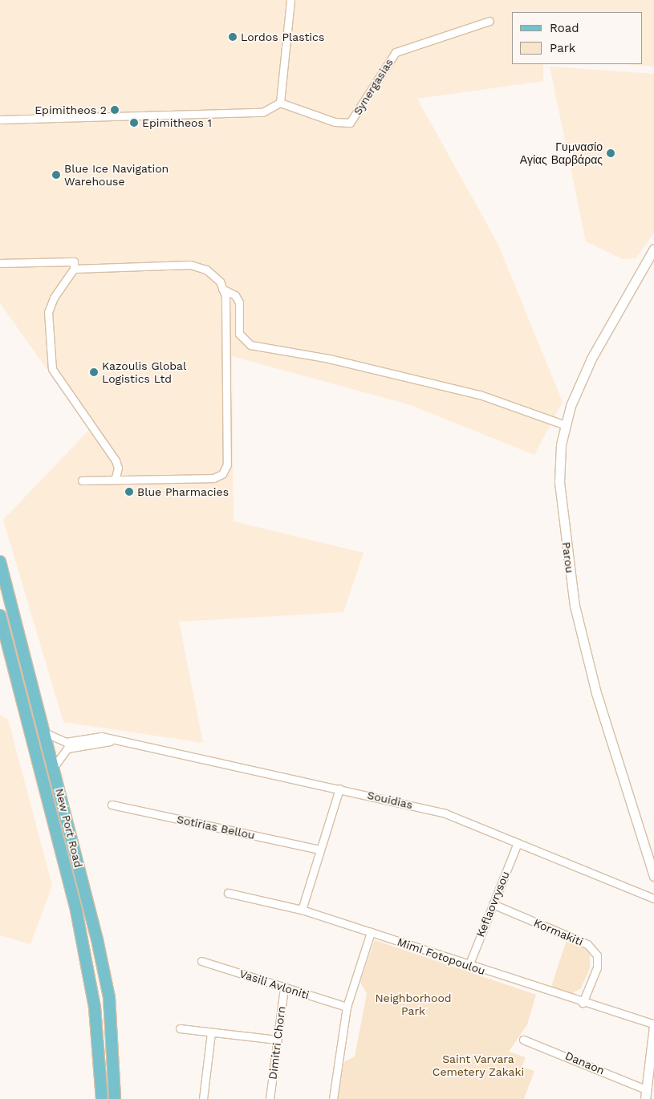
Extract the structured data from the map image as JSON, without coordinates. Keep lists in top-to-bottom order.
{
  "streets": {
    "main road": ["New Port Road"],
    "street": [
      "Synergasias",
      "Parou",
      "Souidias",
      "Sotirias Bellou",
      "Keflaovrysou",
      "Kormakiti",
      "Mimi Fotopoulou",
      "Vasili Avloniti",
      "Dimitri Chorn",
      "Danaon"
    ]
  },
  "crossings": [
    ["Souidias", "New Port Road"],
    ["Souidias", "Keflaovrysou"],
    ["Keflaovrysou", "Kormakiti"],
    ["Keflaovrysou", "Mimi Fotopoulou"],
    ["Kormakiti", "Mimi Fotopoulou"],
    ["Vasili Avloniti", "Dimitri Chorn"]
  ],
  "parks": ["Neighborhood Park", "Saint Varvara Cemetery Zakaki"],
  "places": [
    "Lordos Plastics",
    "Epimitheos 2",
    "Epimitheos 1",
    "Γυμνασίο Αγίας Βαρβάρας",
    "Blue Ice Navigation Warehouse",
    "Kazoulis Global Logistics Ltd",
    "Blue Pharmacies"
  ],
  "legend": ["Road", "Park"]
}
